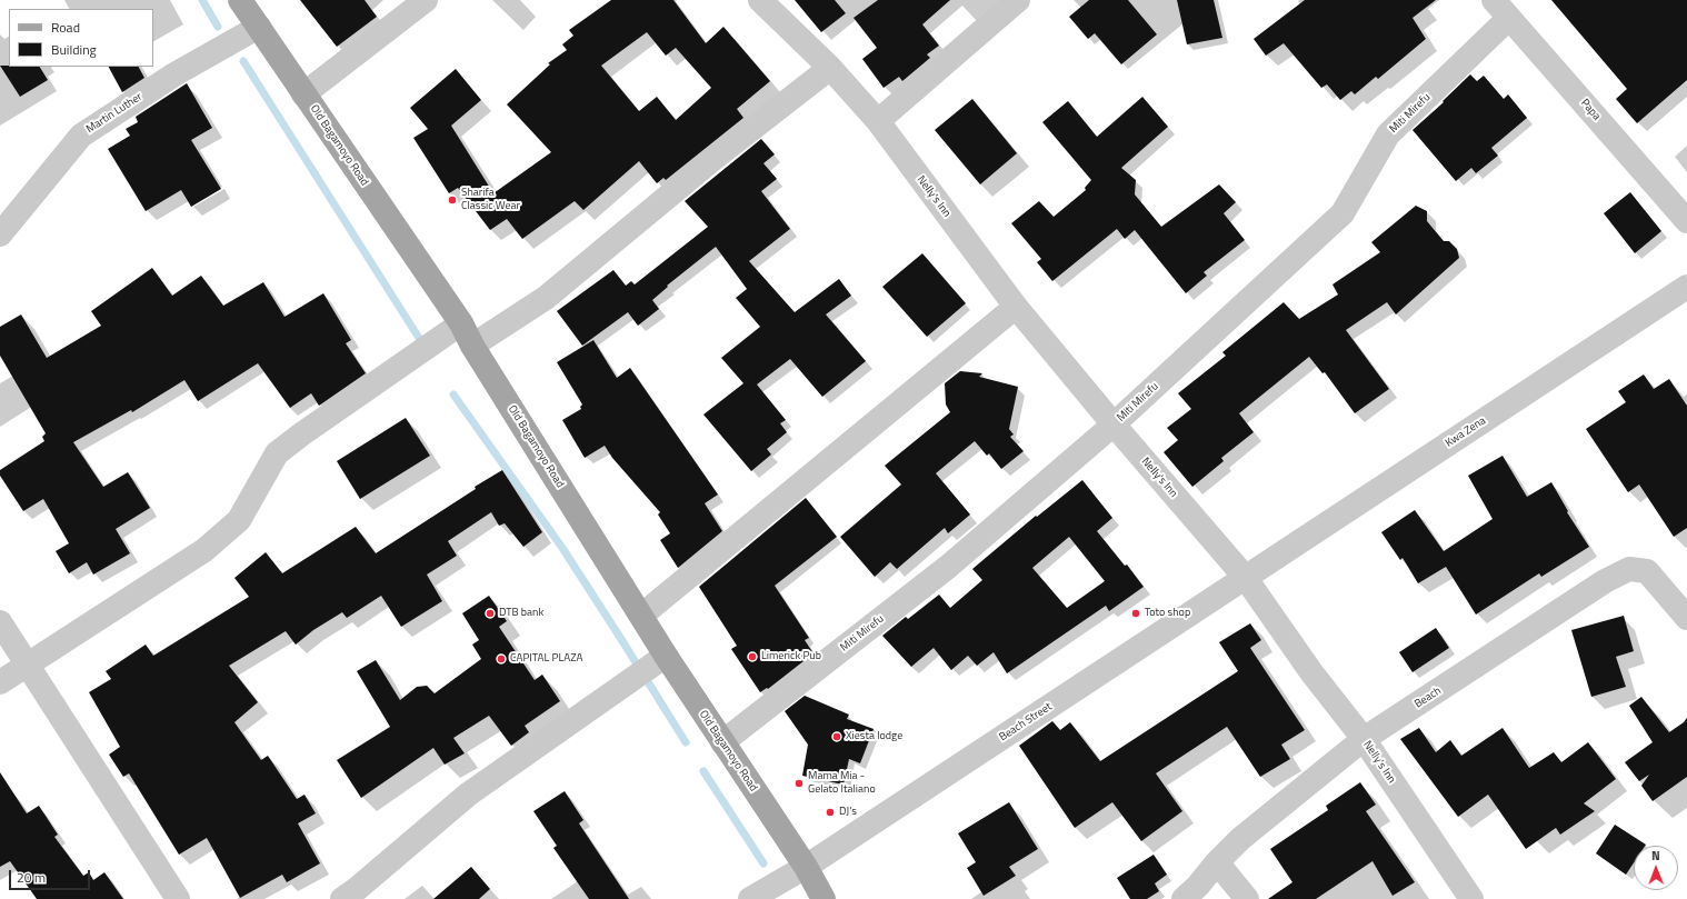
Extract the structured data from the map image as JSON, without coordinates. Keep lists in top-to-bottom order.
{
  "streets": {
    "main road": ["Old Bagamoyo Road"],
    "street": [
      "Papa",
      "Martin Luther",
      "Miti Mirefu",
      "Nelly's Inn",
      "Kwa Zena",
      "Beach",
      "Beach Street"
    ]
  },
  "crossings": [
    ["Papa", "Miti Mirefu"],
    ["Martin Luther", "Old Bagamoyo Road"],
    ["Miti Mirefu", "Old Bagamoyo Road"],
    ["Miti Mirefu", "Nelly's Inn"],
    ["Old Bagamoyo Road", "Beach Street"],
    ["Nelly's Inn", "Kwa Zena"],
    ["Nelly's Inn", "Beach"],
    ["Nelly's Inn", "Beach Street"],
    ["Kwa Zena", "Beach Street"]
  ],
  "places": [
    "Sharifa Classic Wear",
    "DTB bank",
    "Toto shop",
    "Limerick Pub",
    "CAPITAL PLAZA",
    "Xiesta lodge",
    "Mama Mia - Gelato Italiano",
    "DJ's"
  ],
  "legend": ["Road", "Building"],
  "scale_bar": "20 m",
  "north": "top"
}
